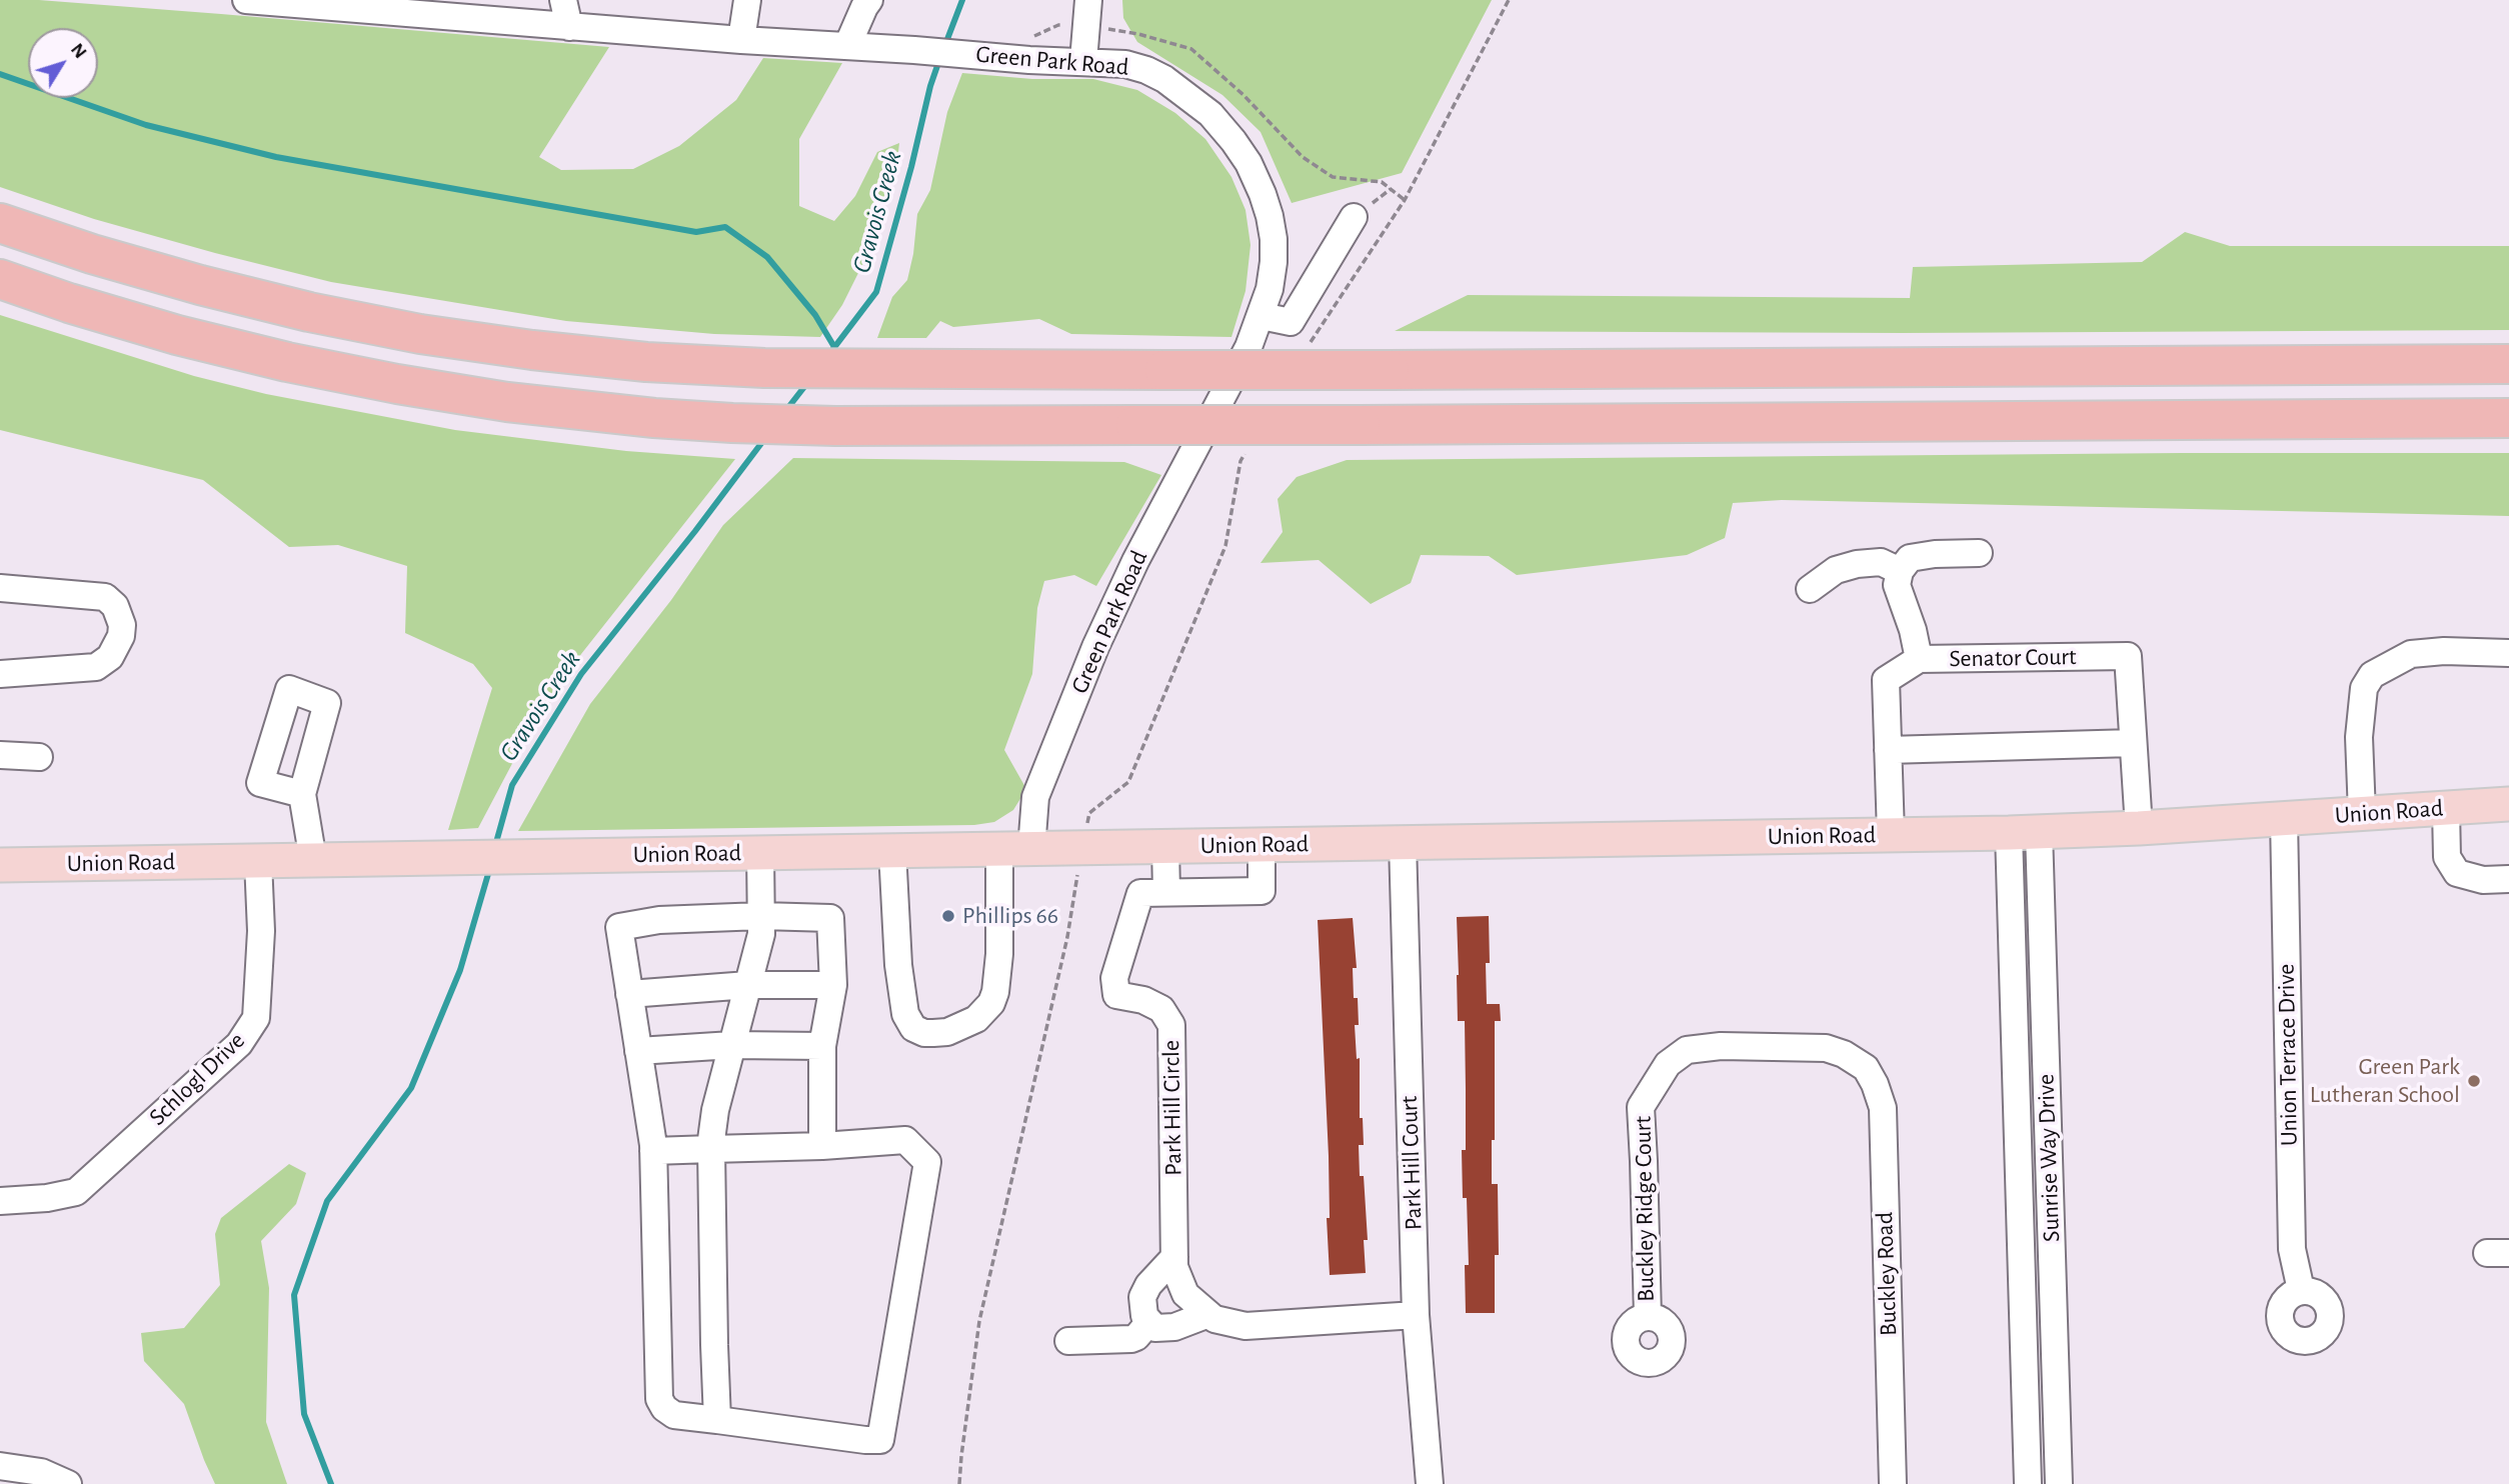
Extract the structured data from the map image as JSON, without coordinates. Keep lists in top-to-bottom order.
{
  "streets": {
    "main road": ["Union Road"],
    "street": [
      "Green Park Road",
      "Senator Court",
      "Union Terrace Drive",
      "Schlogl Drive",
      "Park Hill Circle",
      "Sunrise Way Drive",
      "Park Hill Court",
      "Buckley Ridge Court",
      "Buckley Road"
    ]
  },
  "crossings": [
    ["Green Park Road", "Union Road"],
    ["Senator Court", "Union Road"],
    ["Union Road", "Union Terrace Drive"],
    ["Union Road", "Schlogl Drive"],
    ["Union Road", "Sunrise Way Drive"],
    ["Union Road", "Park Hill Court"],
    ["Park Hill Circle", "Park Hill Court"],
    ["Buckley Ridge Court", "Buckley Road"]
  ],
  "water": ["Gravois Creek"],
  "places": ["Phillips 66", "Green Park Lutheran School"],
  "north": "top right"
}
